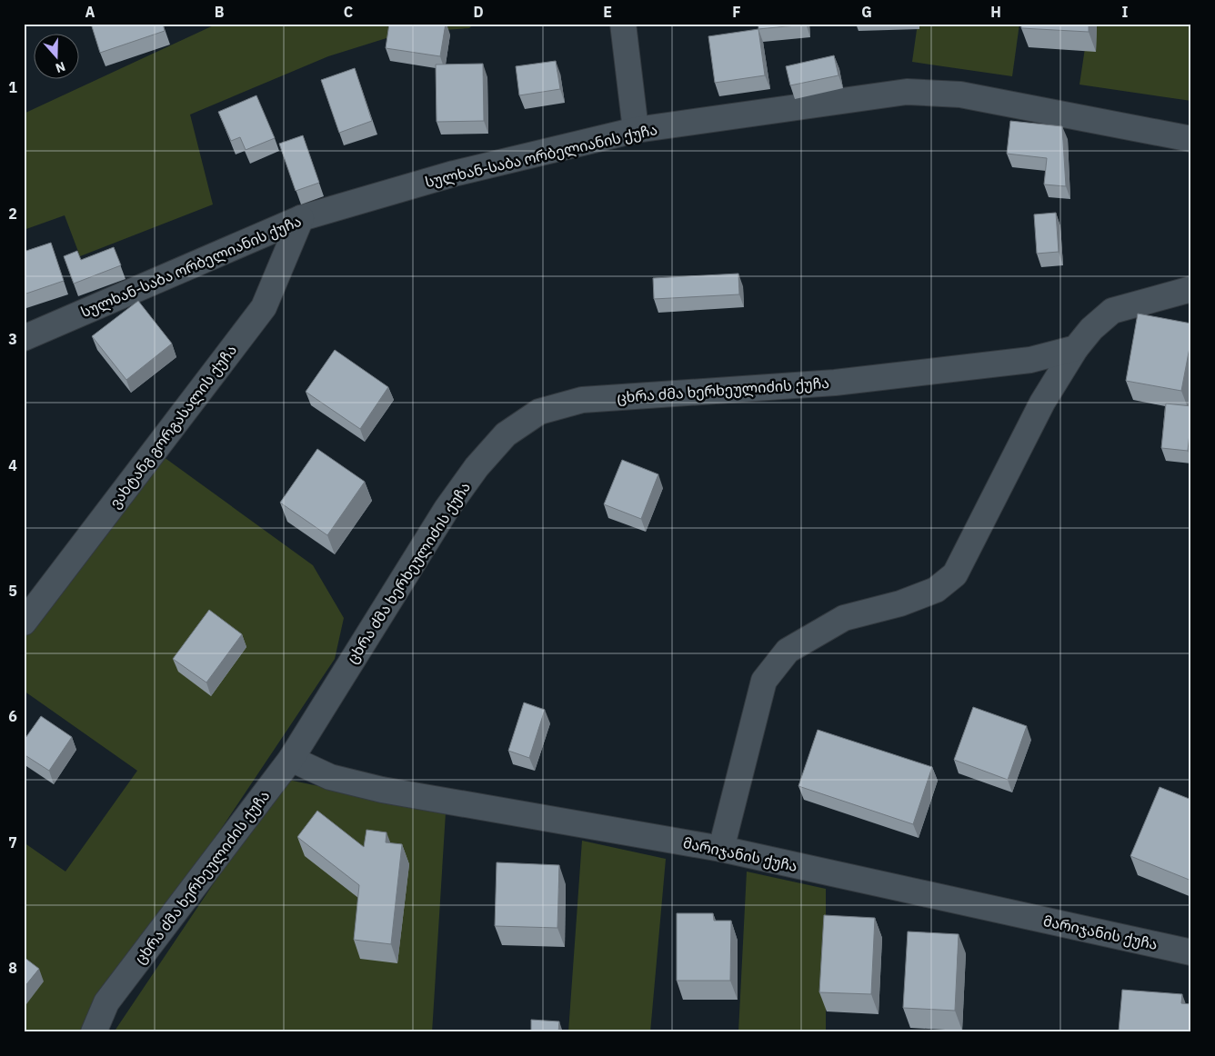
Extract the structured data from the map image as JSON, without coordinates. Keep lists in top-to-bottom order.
{
  "streets": {
    "street": [
      "სულხან-საბა ორბელიანის ქუჩა",
      "ცხრა ძმა ხერხეულიძის ქუჩა",
      "ვახტანგ გორგასალის ქუჩა",
      "მარიჯანის ქუჩა"
    ]
  },
  "crossings": [
    ["სულხან-საბა ორბელიანის ქუჩა", "ვახტანგ გორგასალის ქუჩა"],
    ["ცხრა ძმა ხერხეულიძის ქუჩა", "მარიჯანის ქუჩა"]
  ],
  "north": "bottom",
  "grid": {
    "columns": [
      "A",
      "B",
      "C",
      "D",
      "E",
      "F",
      "G",
      "H",
      "I"
    ],
    "rows": [
      "1",
      "2",
      "3",
      "4",
      "5",
      "6",
      "7",
      "8"
    ]
  }
}
